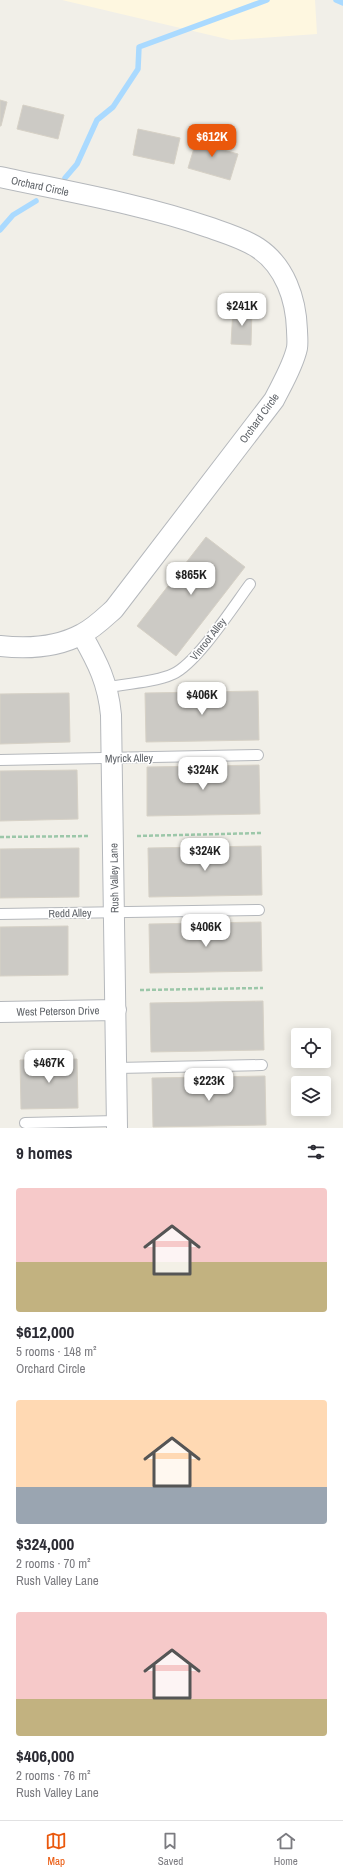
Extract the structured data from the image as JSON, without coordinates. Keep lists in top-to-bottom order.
{
  "streets": {
    "street": ["Orchard Circle", "Rush Valley Lane", "West Peterson Drive"],
    "lane": ["Vinroot Alley", "Myrick Alley", "Redd Alley"]
  },
  "crossings": [
    ["Orchard Circle", "Rush Valley Lane"],
    ["Vinroot Alley", "Rush Valley Lane"],
    ["Myrick Alley", "Rush Valley Lane"],
    ["Rush Valley Lane", "Redd Alley"],
    ["Rush Valley Lane", "West Peterson Drive"]
  ],
  "page": {
    "price": [
      "$612K",
      "$241K",
      "$865K",
      "$406K",
      "$324K",
      "$324K",
      "$406K",
      "$467K",
      "$223K"
    ],
    "heading": "9 homes",
    "list": [
      {
        "name": "$612,000",
        "note": "5 rooms · 148 m² · Orchard Circle"
      },
      {
        "name": "$324,000",
        "note": "2 rooms · 70 m² · Rush Valley Lane"
      },
      {
        "name": "$406,000",
        "note": "2 rooms · 76 m² · Rush Valley Lane"
      }
    ],
    "tabs": ["Map", "Saved", "Home"]
  }
}
